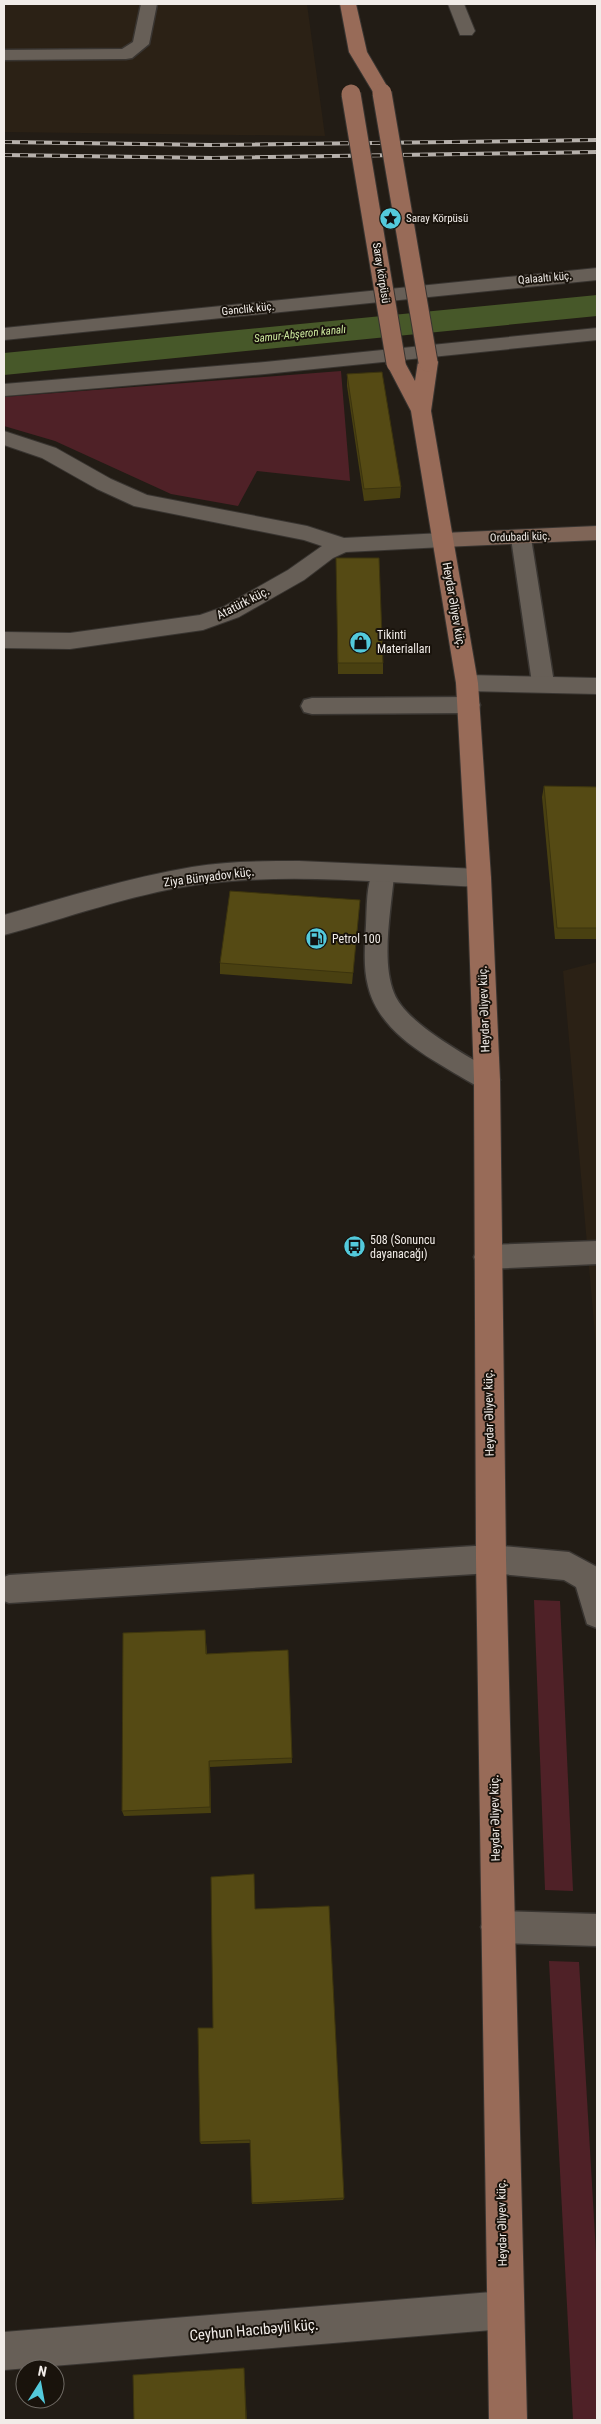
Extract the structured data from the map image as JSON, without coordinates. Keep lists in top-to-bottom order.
{
  "streets": {
    "main road": ["Saray körpüsü", "Heydər Əliyev küç."],
    "street": [
      "Qalaaltı küç.",
      "Gənclik küç.",
      "Ordubadi küç.",
      "Atatürk küç.",
      "Ziya Bünyadov küç.",
      "Ceyhun Hacıbəyli küç."
    ]
  },
  "crossings": [
    ["Saray körpüsü", "Heydər Əliyev küç."],
    ["Qalaaltı küç.", "Gənclik küç."],
    ["Ordubadi küç.", "Atatürk küç."],
    ["Ordubadi küç.", "Heydər Əliyev küç."],
    ["Atatürk küç.", "Heydər Əliyev küç."],
    ["Heydər Əliyev küç.", "Ziya Bünyadov küç."],
    ["Heydər Əliyev küç.", "Ceyhun Hacıbəyli küç."]
  ],
  "water": ["Samur-Abşeron kanalı"],
  "places": {
    "place": ["Saray Körpüsü"],
    "shop": ["Tikinti Materialları"],
    "fuel station": ["Petrol 100"],
    "bus stop": ["508 (Sonuncu dayanacağı)"]
  },
  "north": "top"
}
